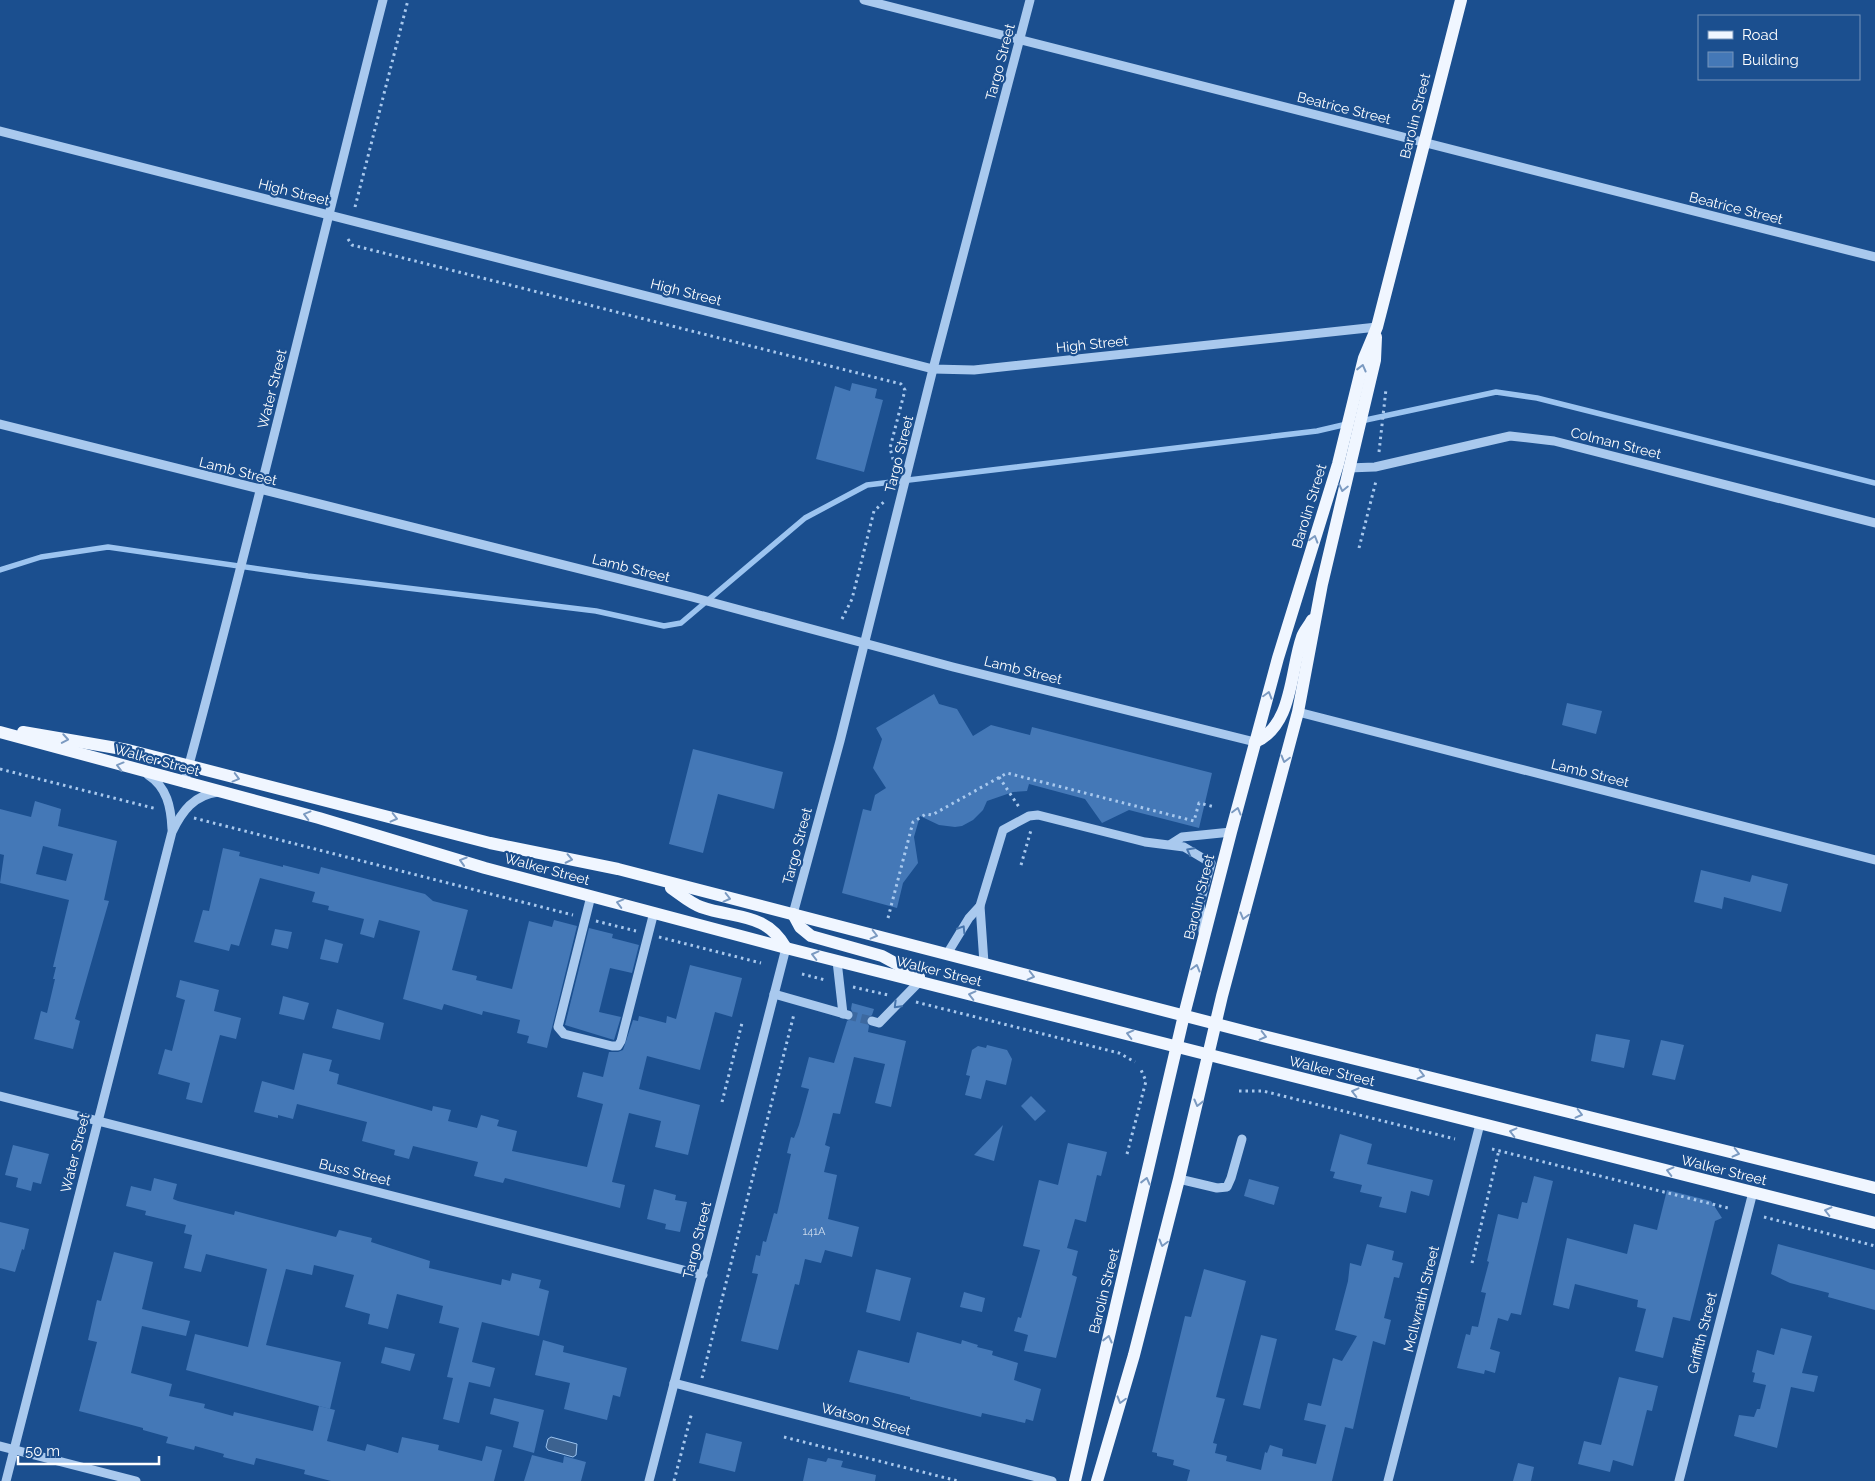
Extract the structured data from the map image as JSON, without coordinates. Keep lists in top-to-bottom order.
{
  "streets": {
    "main road": ["Barolin Street", "Walker Street"],
    "street": [
      "Targo Street",
      "Beatrice Street",
      "High Street",
      "Water Street",
      "Colman Street",
      "Lamb Street",
      "Buss Street",
      "McIlwraith Street",
      "Griffith Street",
      "Watson Street"
    ]
  },
  "crossings": [
    ["Targo Street", "Beatrice Street"],
    ["Targo Street", "High Street"],
    ["Targo Street", "Lamb Street"],
    ["Targo Street", "Walker Street"],
    ["Targo Street", "Buss Street"],
    ["Targo Street", "Watson Street"],
    ["Beatrice Street", "Barolin Street"],
    ["Barolin Street", "High Street"],
    ["Barolin Street", "Colman Street"],
    ["Barolin Street", "Lamb Street"],
    ["Barolin Street", "Walker Street"],
    ["High Street", "Water Street"],
    ["Water Street", "Lamb Street"],
    ["Water Street", "Walker Street"],
    ["Water Street", "Buss Street"],
    ["Walker Street", "McIlwraith Street"],
    ["Walker Street", "Griffith Street"]
  ],
  "house_numbers": ["141A"],
  "legend": ["Road", "Building"],
  "scale_bar": "50 m"
}
